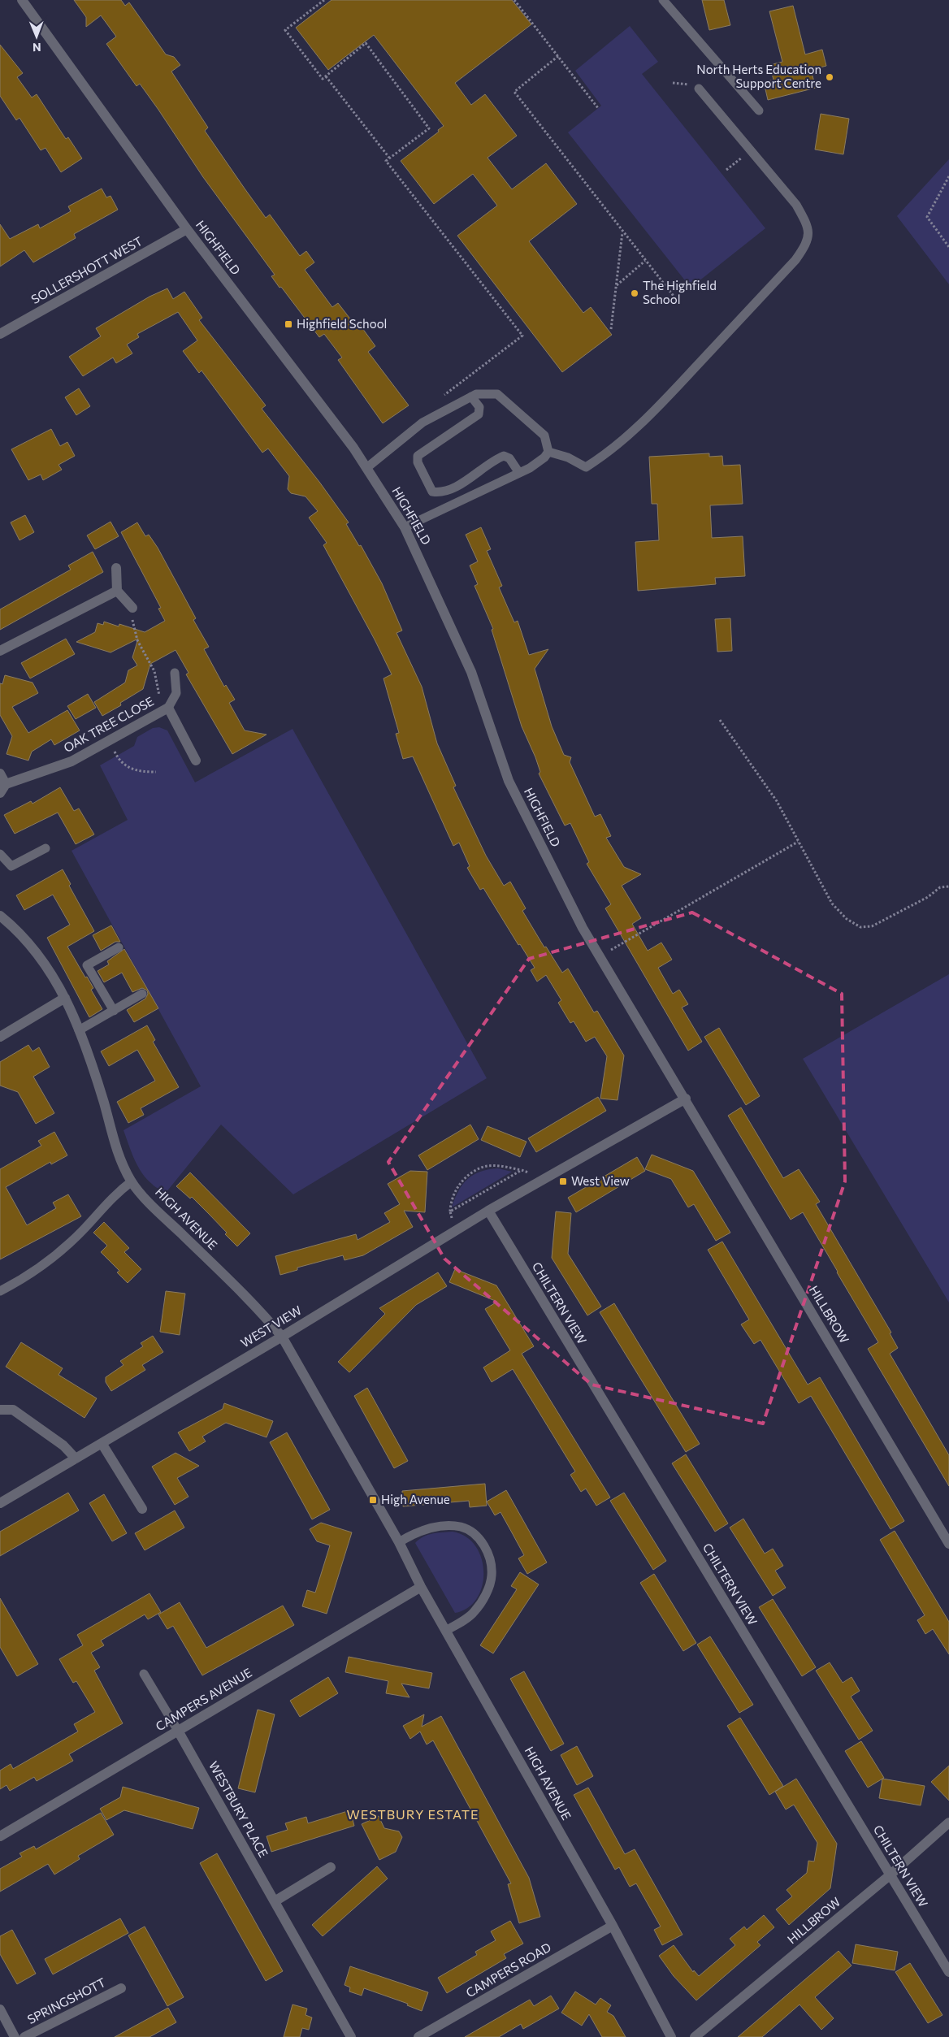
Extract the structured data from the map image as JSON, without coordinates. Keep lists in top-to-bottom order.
{
  "streets": {
    "street": [
      "HIGHFIELD",
      "SOLLERSHOTT WEST",
      "OAK TREE CLOSE",
      "HIGH AVENUE",
      "CHILTERN VIEW",
      "HILLBROW",
      "WEST VIEW",
      "CAMPERS AVENUE",
      "WESTBURY PLACE",
      "CAMPERS ROAD",
      "SPRINGSHOTT"
    ]
  },
  "crossings": [
    ["HIGHFIELD", "SOLLERSHOTT WEST"],
    ["HIGHFIELD", "HILLBROW"],
    ["HIGHFIELD", "WEST VIEW"],
    ["HIGH AVENUE", "WEST VIEW"],
    ["HIGH AVENUE", "CAMPERS AVENUE"],
    ["HIGH AVENUE", "CAMPERS ROAD"],
    ["CHILTERN VIEW", "HILLBROW"],
    ["CHILTERN VIEW", "WEST VIEW"],
    ["HILLBROW", "WEST VIEW"],
    ["CAMPERS AVENUE", "WESTBURY PLACE"]
  ],
  "districts": ["WESTBURY ESTATE"],
  "places": {
    "other": ["North Herts Education Support Centre", "The Highfield School"],
    "transit": ["Highfield School", "West View", "High Avenue"]
  },
  "north": "bottom"
}
